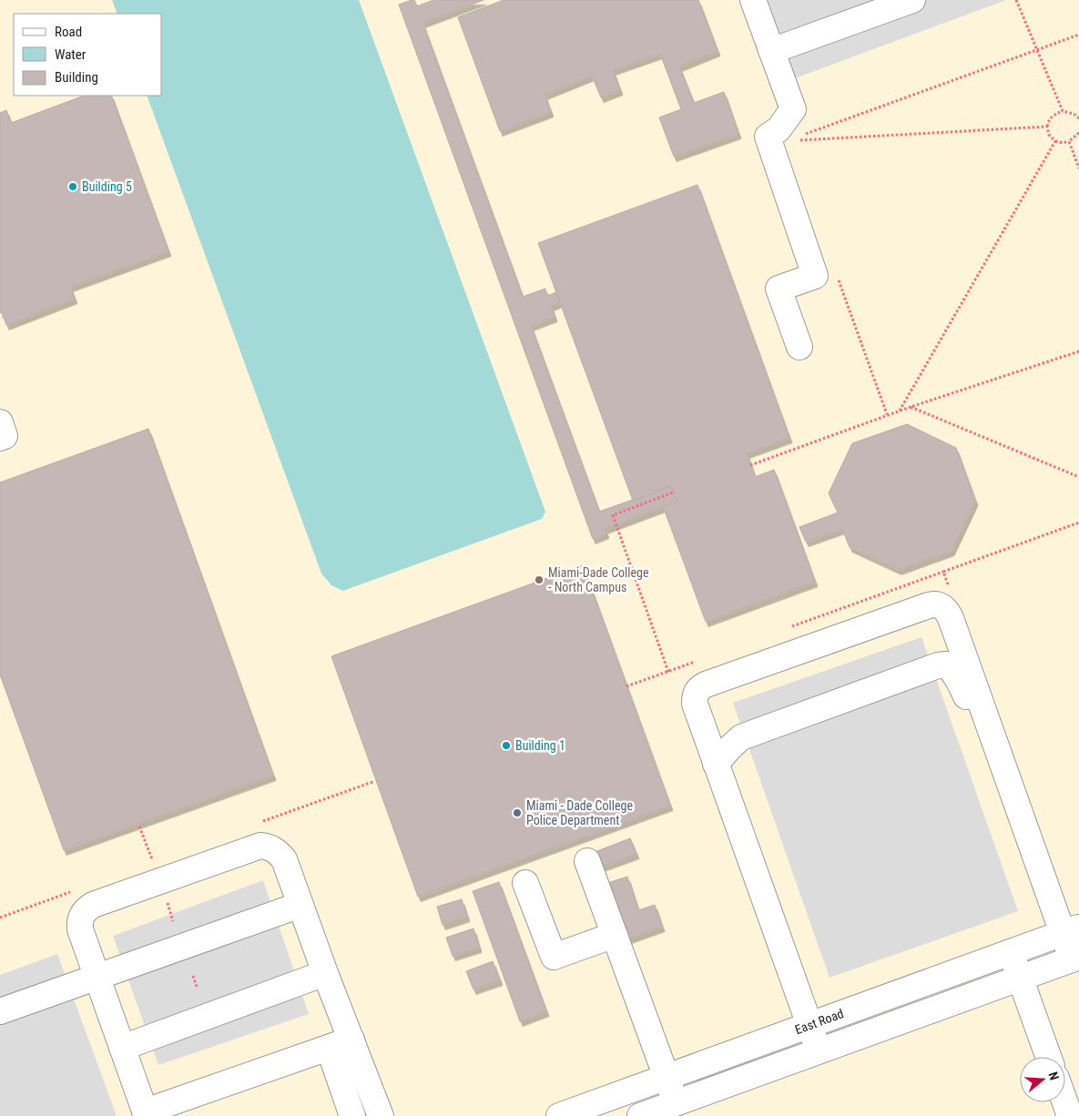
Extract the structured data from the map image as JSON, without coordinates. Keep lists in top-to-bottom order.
{
  "streets": {
    "street": ["East Road"]
  },
  "places": [
    "Building 5",
    "Miami-Dade College - North Campus",
    "Building 1",
    "Miami - Dade College Police Department"
  ],
  "legend": ["Road", "Water", "Building"],
  "north": "right"
}
